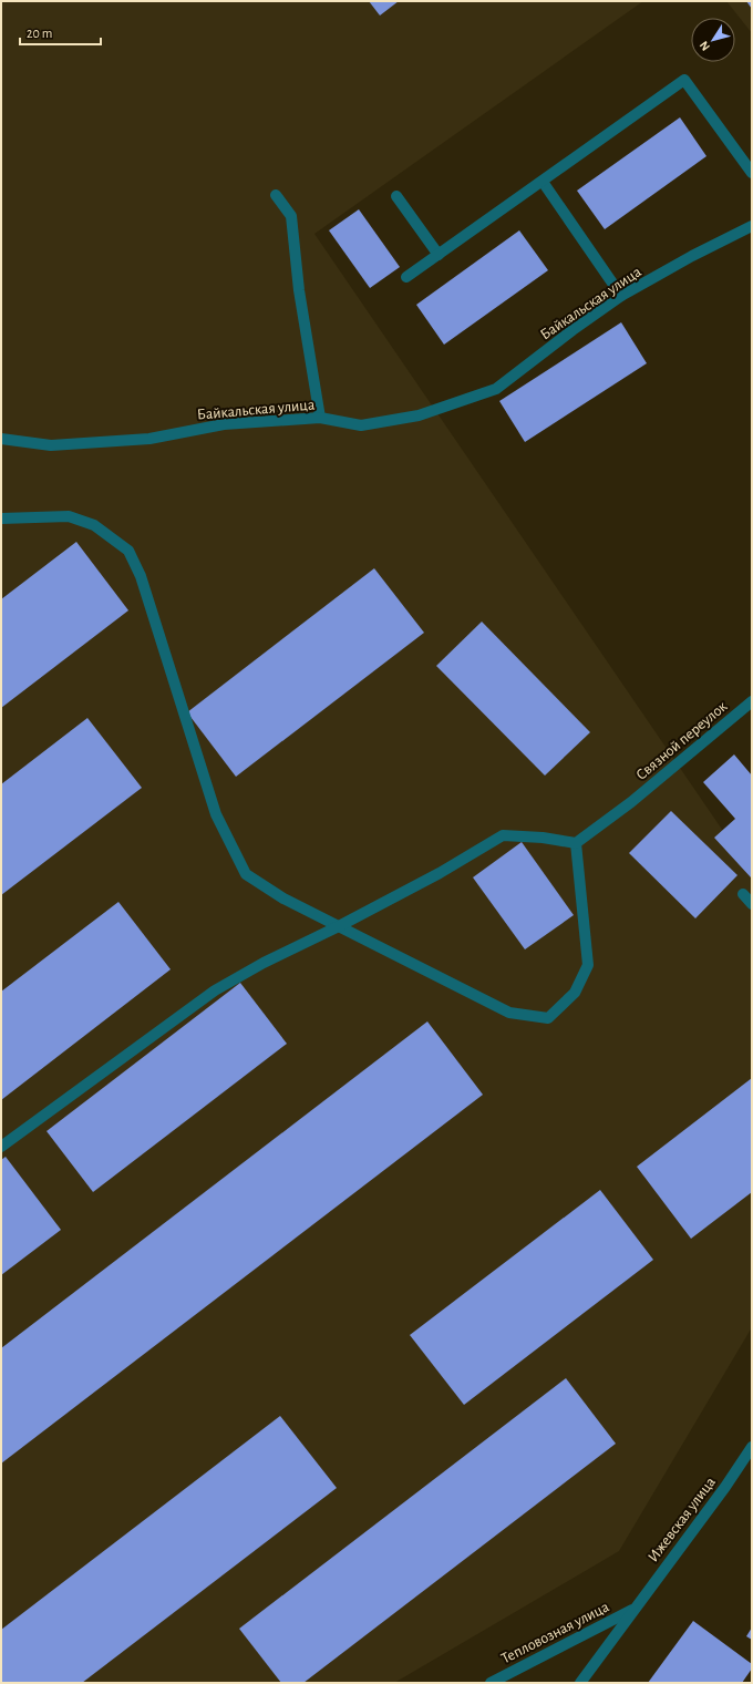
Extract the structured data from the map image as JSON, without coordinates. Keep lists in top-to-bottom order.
{
  "streets": {
    "street": [
      "Байкальская улица",
      "Связной переулок",
      "Ижевская улица",
      "Тепловозная улица"
    ]
  },
  "crossings": [
    ["Ижевская улица", "Тепловозная улица"]
  ],
  "scale_bar": "20 m",
  "north": "bottom left"
}
